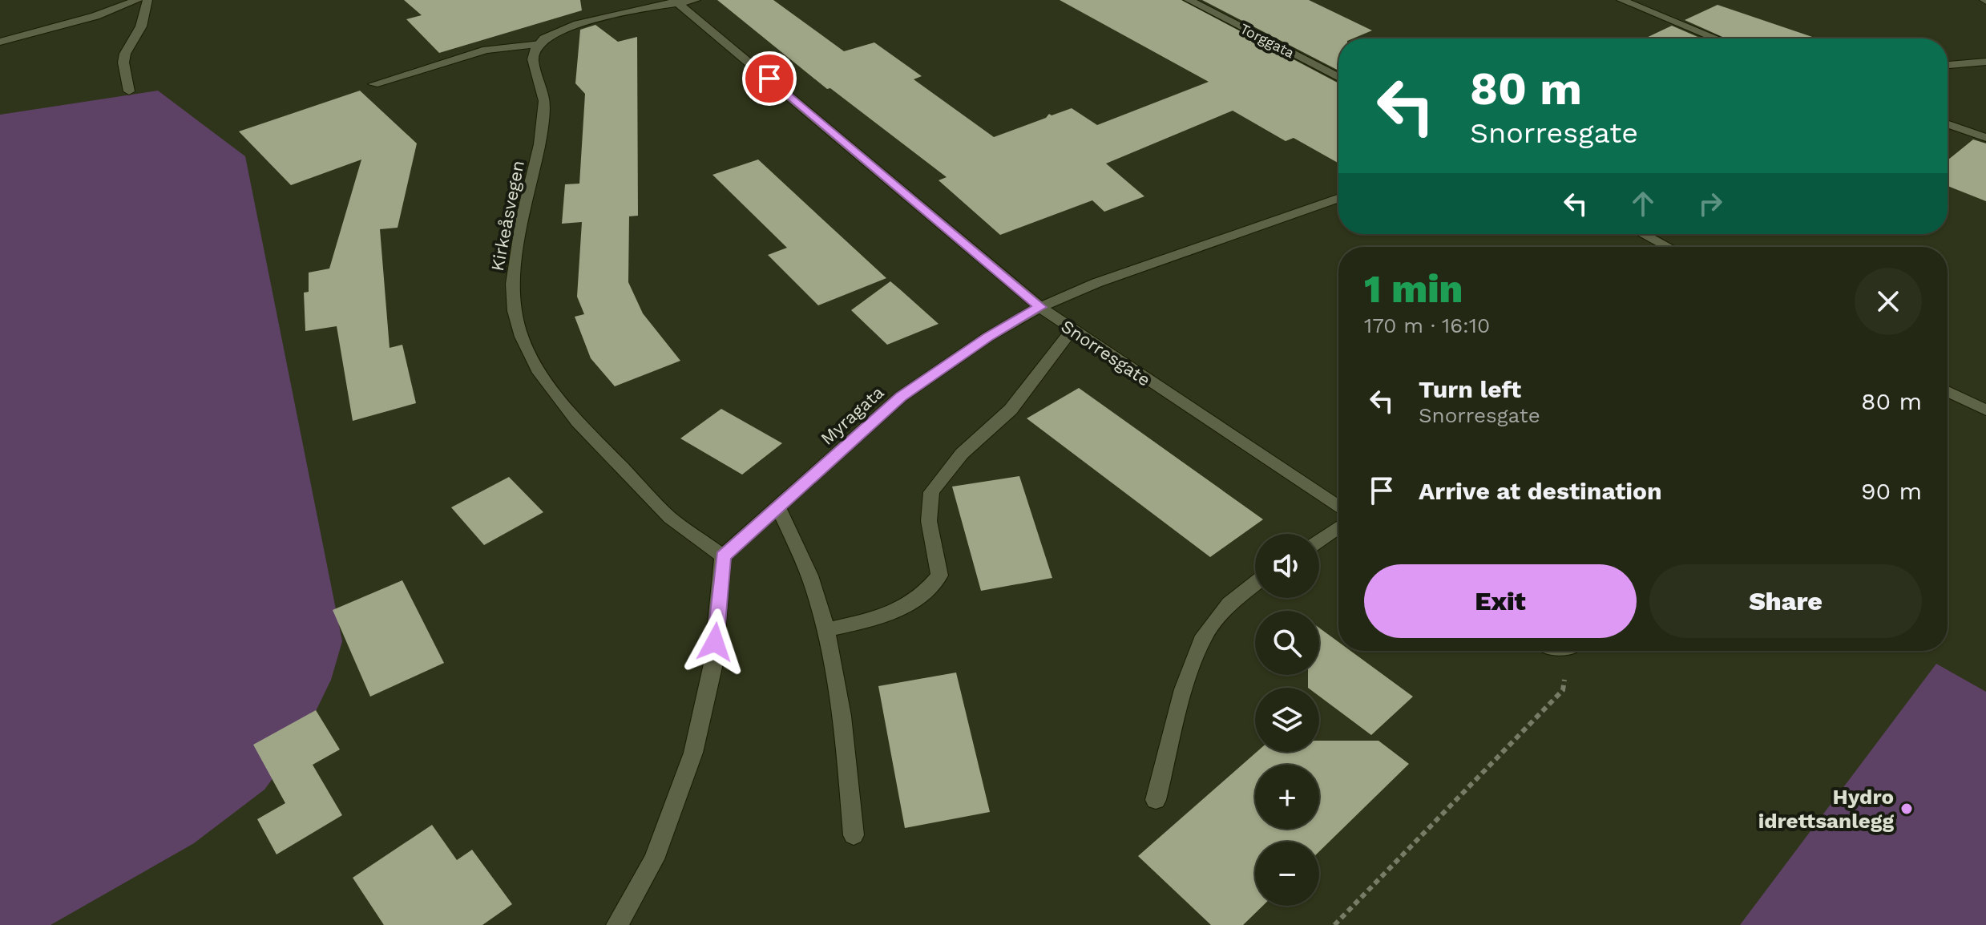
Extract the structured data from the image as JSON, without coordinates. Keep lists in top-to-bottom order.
{
  "streets": {
    "street": [
      "Torggata",
      "Kirkeåsvegen",
      "Snorresgate",
      "Myragata"
    ]
  },
  "crossings": [
    ["Kirkeåsvegen", "Myragata"],
    ["Snorresgate", "Myragata"]
  ],
  "places": ["Hydro idrettsanlegg"],
  "page": {
    "turn": ["80 m", "Snorresgate"],
    "heading": ["1 min", "170 m · 16:10"],
    "list": [
      {
        "name": "Turn left",
        "note": "Snorresgate",
        "value": "80 m"
      },
      {
        "name": "Arrive at destination",
        "value": "90 m"
      }
    ],
    "map_buttons": ["+", "−"],
    "buttons": ["Exit", "Share"]
  }
}
